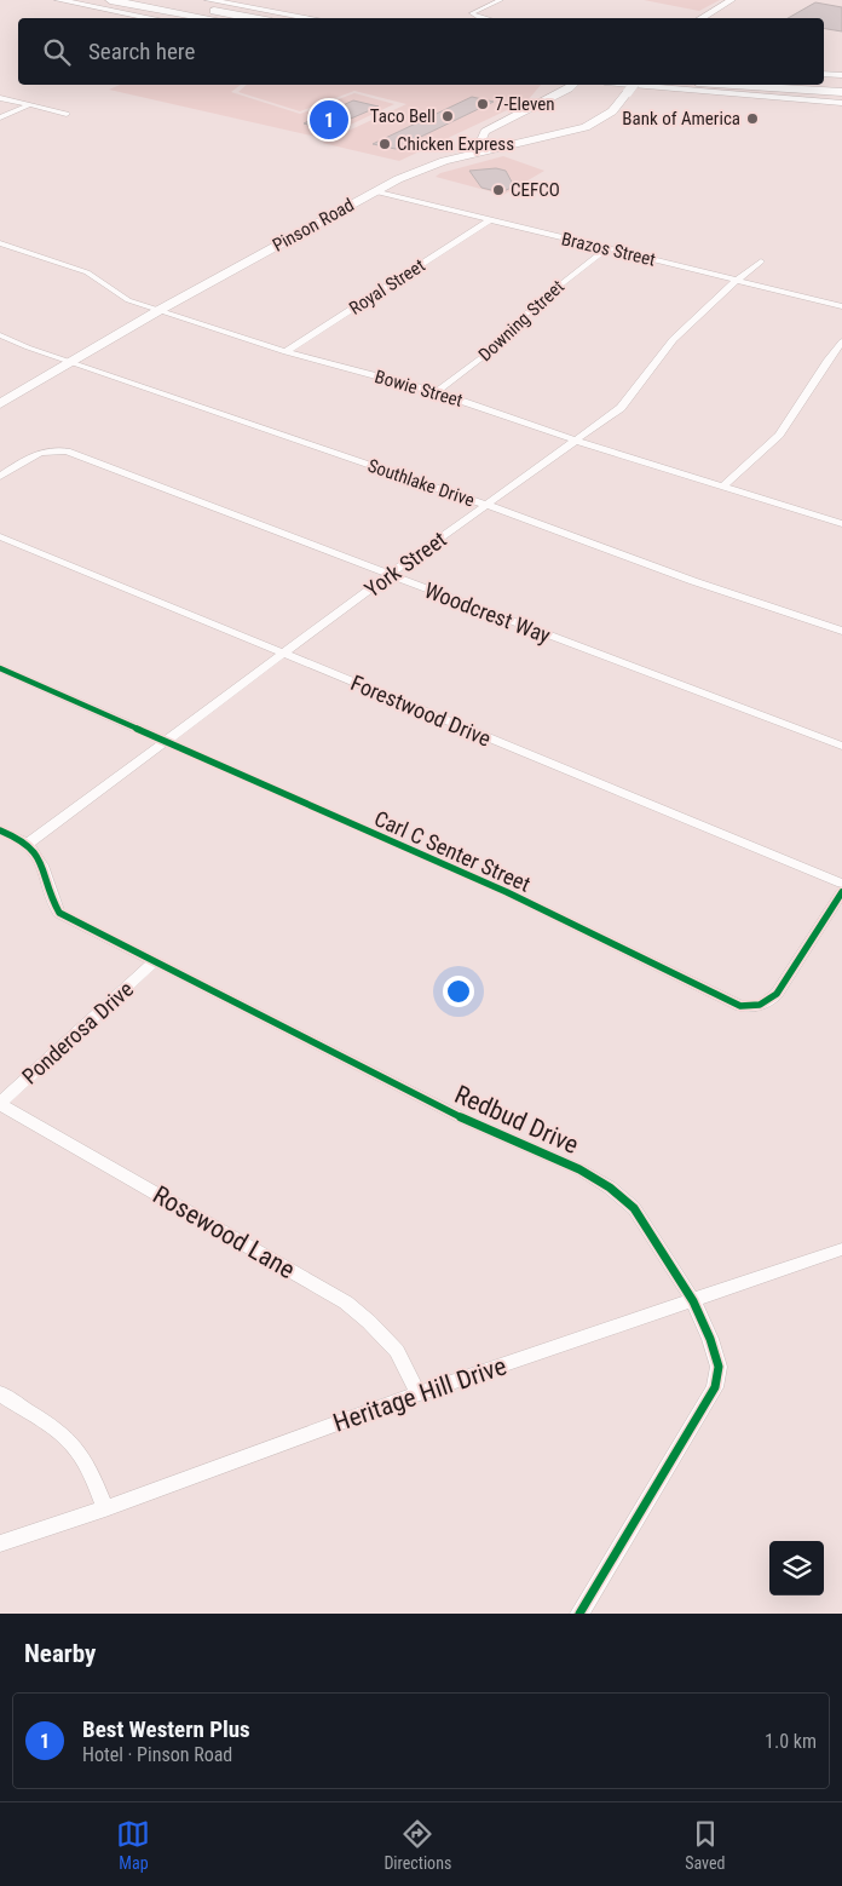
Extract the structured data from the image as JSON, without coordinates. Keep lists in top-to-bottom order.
{
  "streets": {
    "main road": ["Pinson Road"],
    "street": [
      "Brazos Street",
      "Royal Street",
      "Downing Street",
      "Bowie Street",
      "Southlake Drive",
      "York Street",
      "Woodcrest Way",
      "Forestwood Drive",
      "Carl C Senter Street",
      "Ponderosa Drive",
      "Redbud Drive",
      "Rosewood Lane",
      "Heritage Hill Drive"
    ]
  },
  "crossings": [
    ["Pinson Road", "Brazos Street"],
    ["Pinson Road", "Bowie Street"],
    ["Pinson Road", "Southlake Drive"],
    ["Brazos Street", "Royal Street"],
    ["Brazos Street", "Downing Street"],
    ["Brazos Street", "York Street"],
    ["Royal Street", "Bowie Street"],
    ["Downing Street", "Bowie Street"],
    ["Bowie Street", "York Street"],
    ["Southlake Drive", "York Street"],
    ["York Street", "Woodcrest Way"],
    ["York Street", "Forestwood Drive"],
    ["York Street", "Carl C Senter Street"],
    ["York Street", "Redbud Drive"],
    ["Ponderosa Drive", "Redbud Drive"],
    ["Ponderosa Drive", "Rosewood Lane"],
    ["Redbud Drive", "Heritage Hill Drive"],
    ["Rosewood Lane", "Heritage Hill Drive"]
  ],
  "places": [
    "7-Eleven",
    "Taco Bell",
    "Bank of America",
    "Chicken Express",
    "CEFCO"
  ],
  "page": {
    "search": "Search here",
    "pins": "1",
    "heading": "Nearby",
    "list": [
      {
        "mark": "1",
        "name": "Best Western Plus",
        "note": "Hotel · Pinson Road",
        "value": "1.0 km"
      }
    ],
    "nav": ["Map", "Directions", "Saved"]
  }
}
